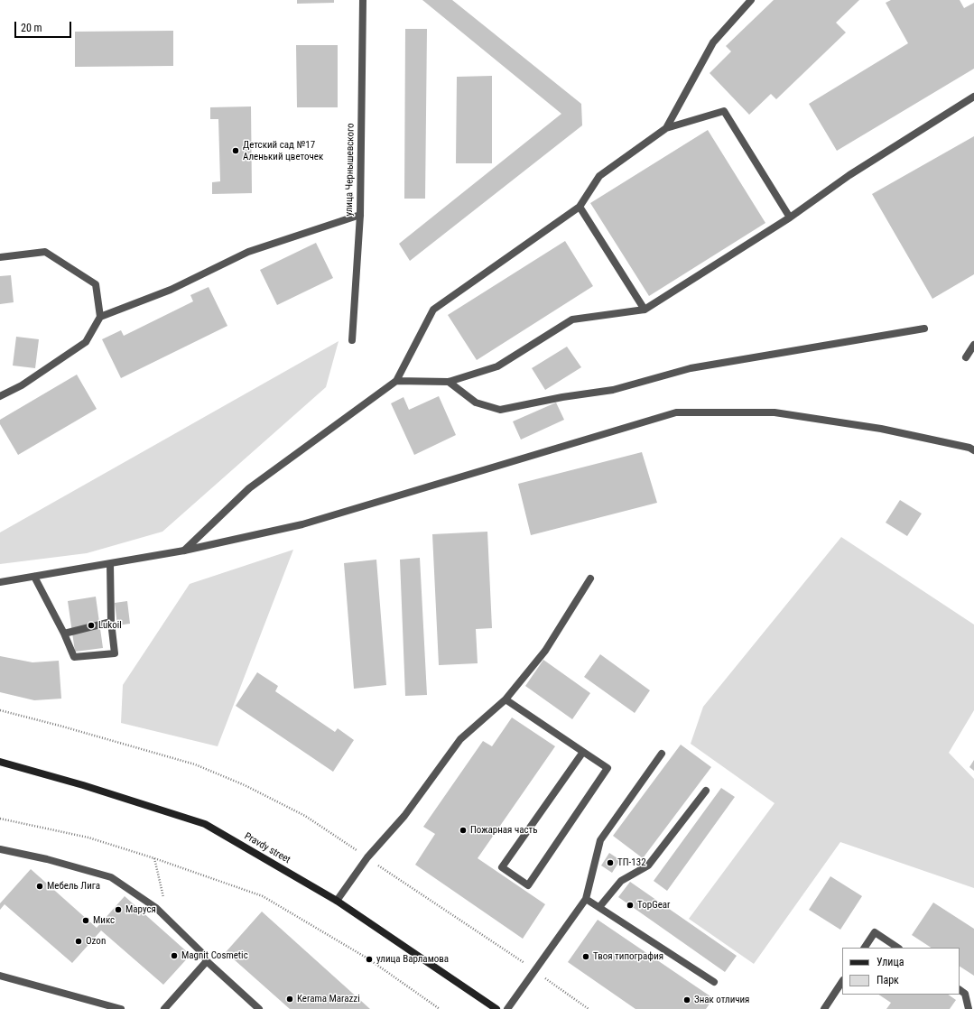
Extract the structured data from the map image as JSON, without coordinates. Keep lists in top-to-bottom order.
{
  "streets": {
    "main road": ["Pravdy street"],
    "street": ["улица Чернышевского"]
  },
  "places": [
    "Детский сад №17 Аленький цветочек",
    "Lukoil",
    "Пожарная часть",
    "ТП-132",
    "Мебель Лига",
    "TopGear",
    "Маруся",
    "Микс",
    "Ozon",
    "Magnit Cosmetic",
    "Твоя типография",
    "улица Варламова",
    "Kerama Marazzi",
    "Знак отличия"
  ],
  "legend": ["Улица", "Парк"],
  "scale_bar": "20 m"
}
